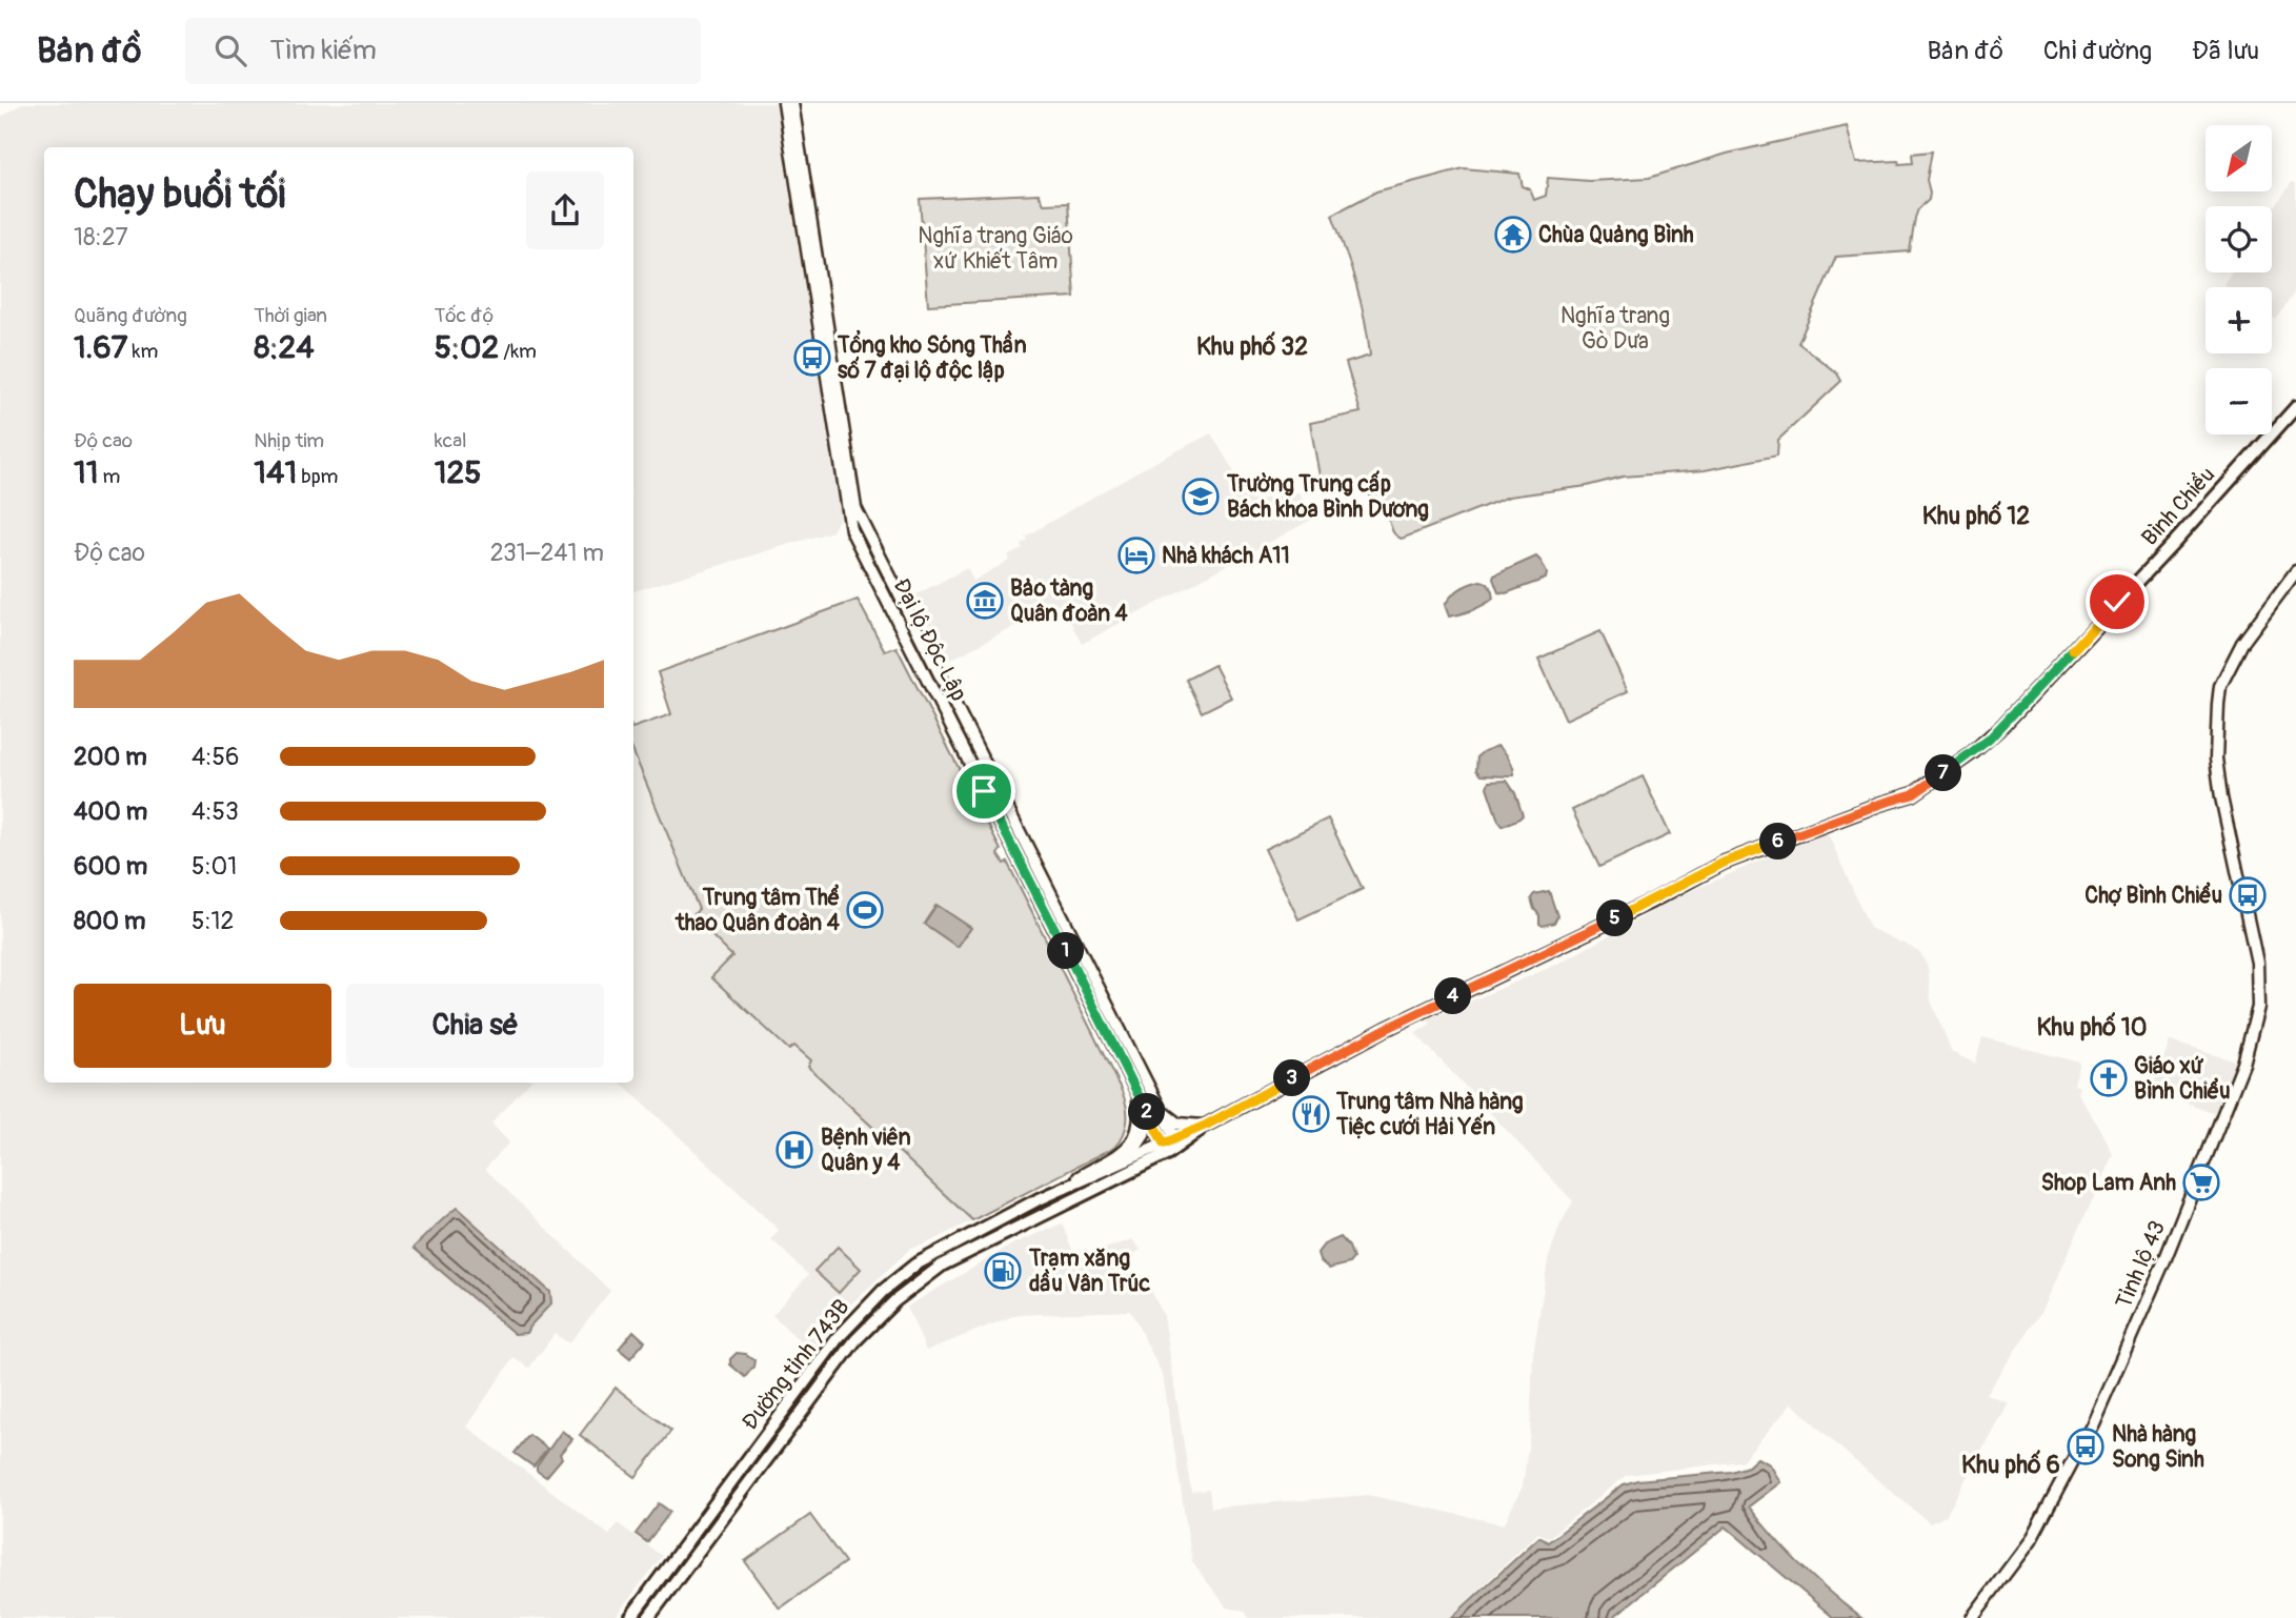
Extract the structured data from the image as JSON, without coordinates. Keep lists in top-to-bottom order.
{
  "streets": {
    "main road": [
      "Bình Chiểu",
      "Đại lộ Độc Lập",
      "Tỉnh lộ 43",
      "Đường tỉnh 743B"
    ]
  },
  "crossings": [
    ["Bình Chiểu", "Đường tỉnh 743B"],
    ["Đại lộ Độc Lập", "Đường tỉnh 743B"]
  ],
  "districts": [
    "Khu phố 32",
    "Khu phố 12",
    "Khu phố 10",
    "Khu phố 6"
  ],
  "parks": ["Nghĩa trang Giáo xứ Khiết Tâm", "Nghĩa trang Gò Dưa"],
  "places": {
    "temple": ["Chùa Quảng Bình"],
    "bus stop": ["Tổng kho Sóng Thần số 7 đại lộ độc lập", "Chợ Bình Chiểu", "Nhà hàng Song Sinh"],
    "school or university": ["Trường Trung cấp Bách khoa Bình Dương"],
    "hotel": ["Nhà khách A11"],
    "museum": ["Bảo tàng Quân đoàn 4"],
    "sports": ["Trung tâm Thể thao Quân đoàn 4"],
    "church": ["Giáo xứ Bình Chiểu"],
    "restaurant": ["Trung tâm Nhà hàng Tiệc cưới Hải Yến"],
    "hospital": ["Bệnh viên Quân y 4"],
    "supermarket": ["Shop Lam Anh"],
    "fuel station": ["Trạm xăng dầu Vân Trúc"]
  },
  "north": "bottom left",
  "page": {
    "header": "Bản đồ",
    "search": "Tìm kiếm",
    "nav": ["Bản đồ", "Chỉ đường", "Đã lưu"],
    "map_buttons": ["+", "−"],
    "heading": ["Chạy buổi tối", "18:27"],
    "stats": [
      ["Quãng đường", "1.67 km"],
      ["Thời gian", "8:24"],
      ["Tốc độ", "5:02 /km"],
      ["Độ cao", "11 m"],
      ["Nhịp tim", "141 bpm"],
      ["kcal", "125"]
    ],
    "chart": ["Độ cao", "231–241 m"],
    "list": [
      {
        "name": "200 m",
        "note": "4:56"
      },
      {
        "name": "400 m",
        "note": "4:53"
      },
      {
        "name": "600 m",
        "note": "5:01"
      },
      {
        "name": "800 m",
        "note": "5:12"
      }
    ],
    "pins": [
      "7",
      "6",
      "5",
      "1",
      "4",
      "3",
      "2"
    ],
    "buttons": ["Lưu", "Chia sẻ"]
  }
}
